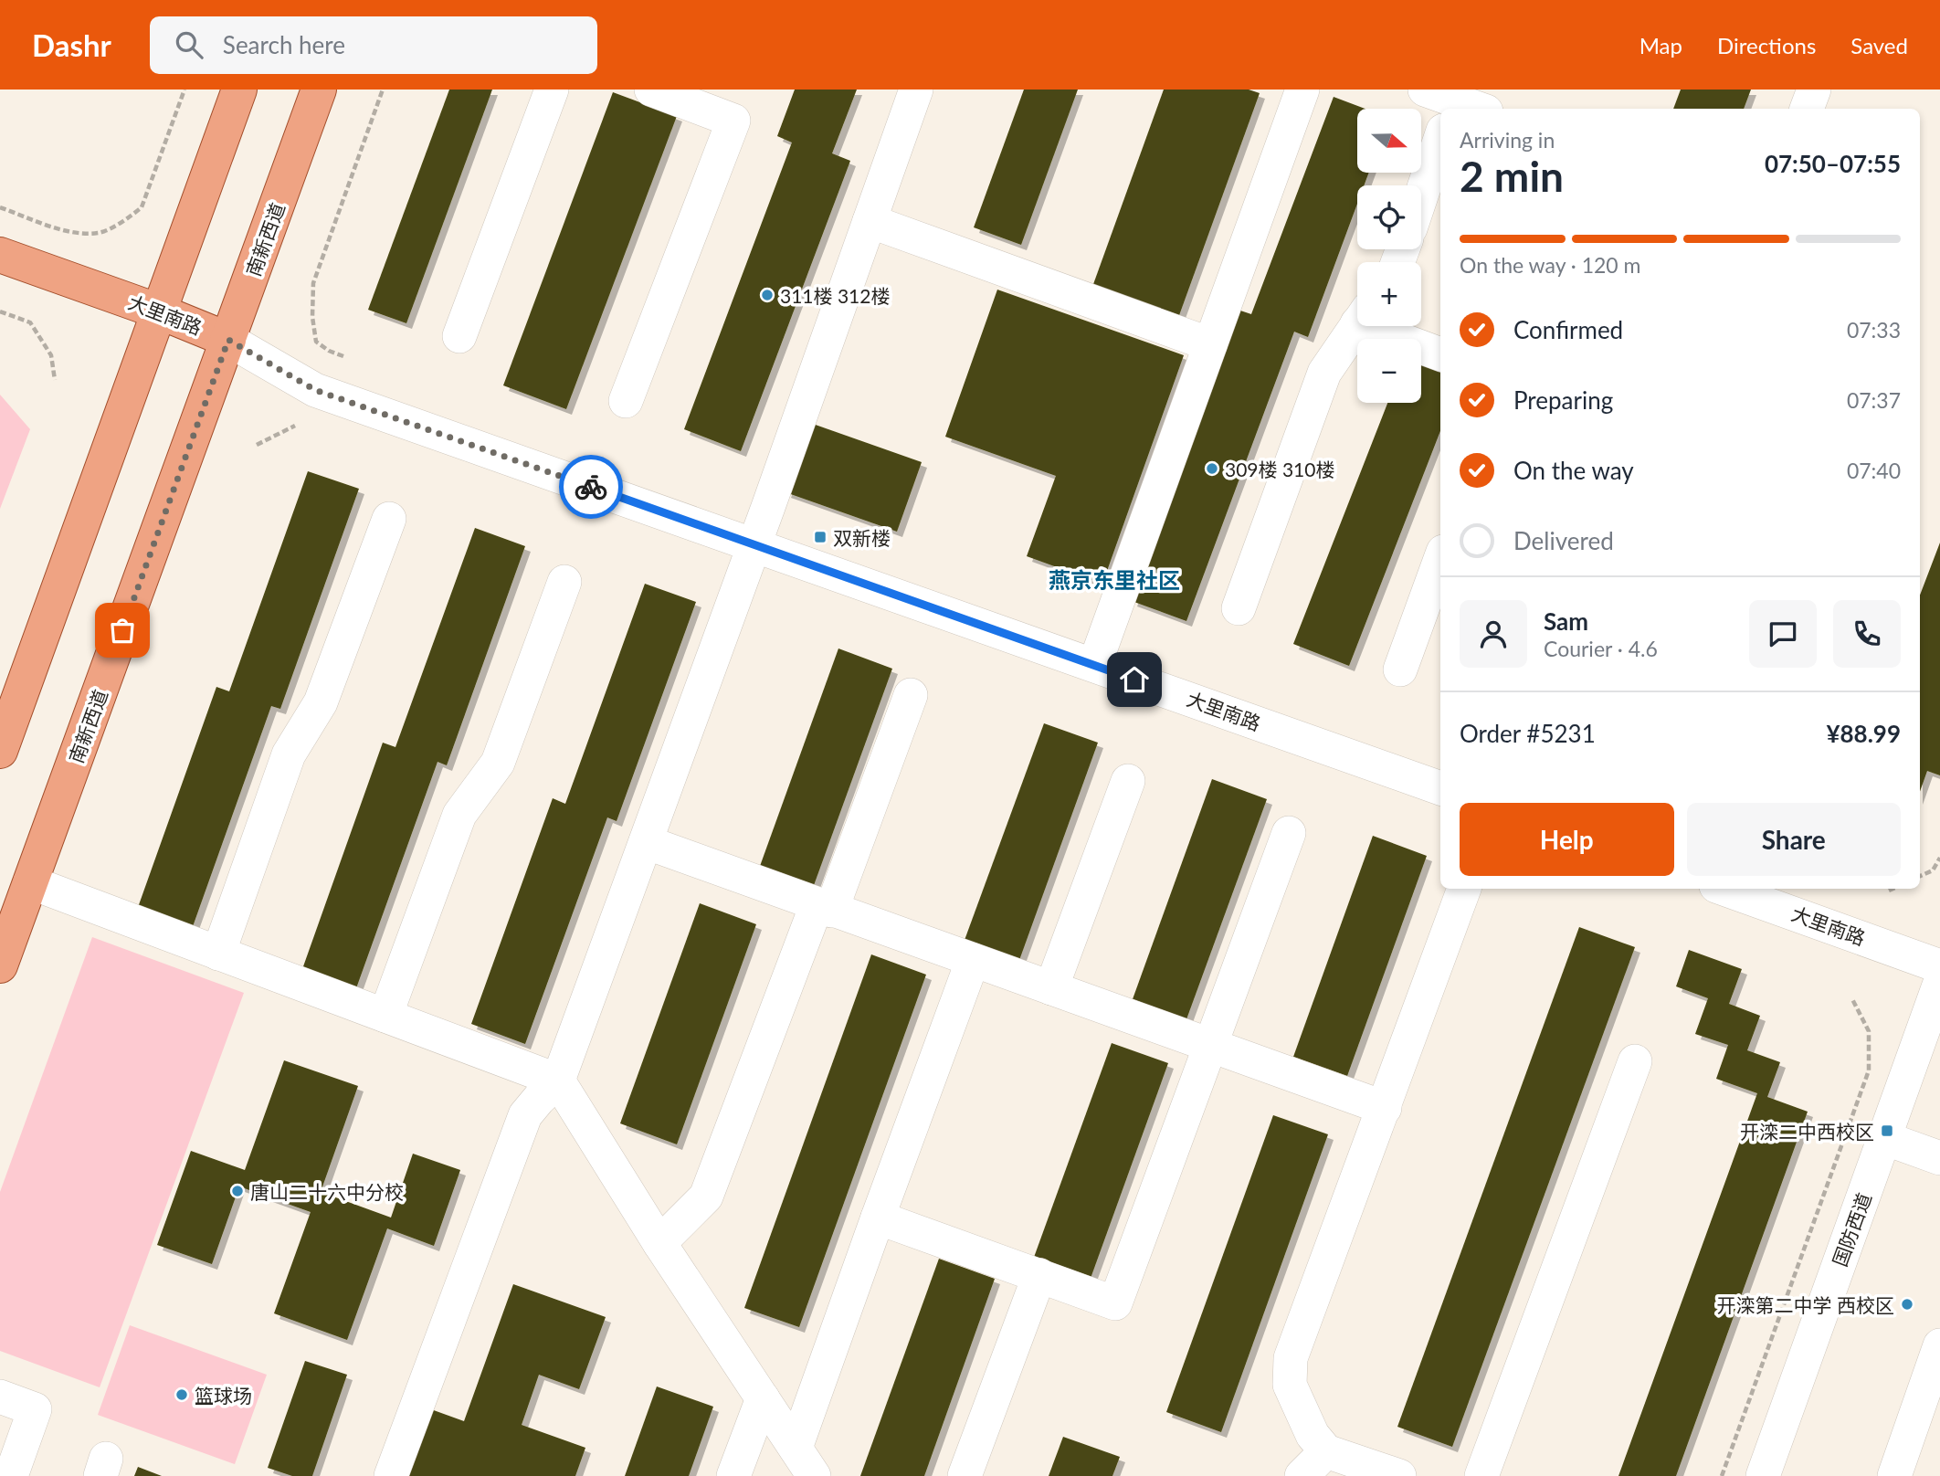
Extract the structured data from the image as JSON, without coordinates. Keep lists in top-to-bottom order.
{
  "streets": {
    "main road": ["南新西道", "大里南路"],
    "street": ["国防西道"]
  },
  "crossings": [
    ["南新西道", "大里南路"]
  ],
  "districts": ["燕京东里社区"],
  "places": {
    "other": [
      "311楼 312楼",
      "309楼 310楼",
      "唐山二十六中分校",
      "开滦第二中学 西校区",
      "篮球场"
    ],
    "transit": ["双新楼", "开滦二中西校区"]
  },
  "north": "right",
  "page": {
    "header": "Dashr",
    "search": "Search here",
    "nav": ["Map", "Directions", "Saved"],
    "map_buttons": ["+", "−"],
    "heading": ["2 min", "Arriving in", "07:50–07:55"],
    "panel": [
      "Sam",
      "Courier · 4.6",
      "Order #5231",
      "¥88.99"
    ],
    "bar": "On the way · 120 m",
    "list": [
      ["Confirmed", "07:33"],
      ["Preparing", "07:37"],
      ["On the way", "07:40"],
      "Delivered"
    ],
    "buttons": ["Help", "Share"]
  }
}
